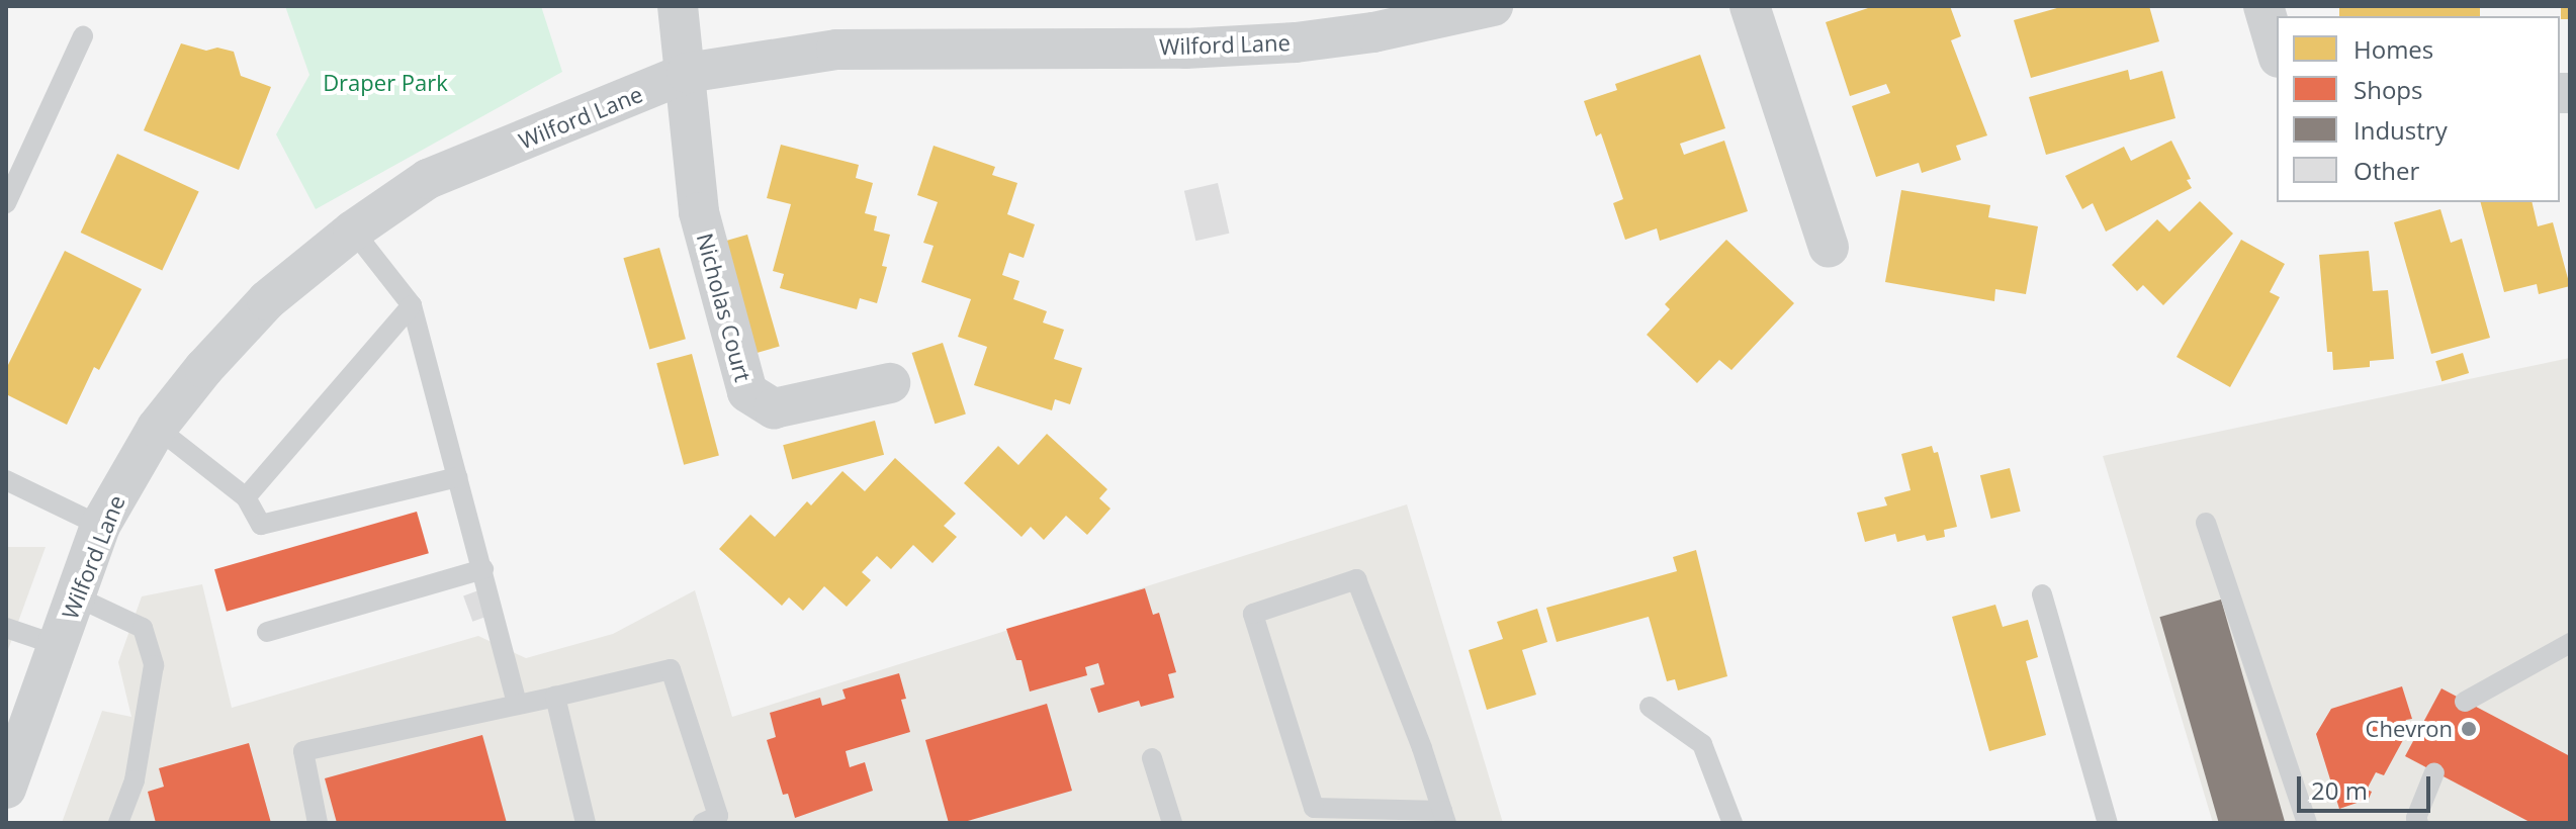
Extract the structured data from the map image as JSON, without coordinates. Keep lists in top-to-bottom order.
{
  "streets": {
    "street": ["Wilford Lane", "Nicholas Court"]
  },
  "crossings": [
    ["Wilford Lane", "Nicholas Court"]
  ],
  "parks": ["Draper Park"],
  "places": ["Chevron"],
  "legend": [
    "Homes",
    "Shops",
    "Industry",
    "Other"
  ],
  "scale_bar": "20 m"
}
